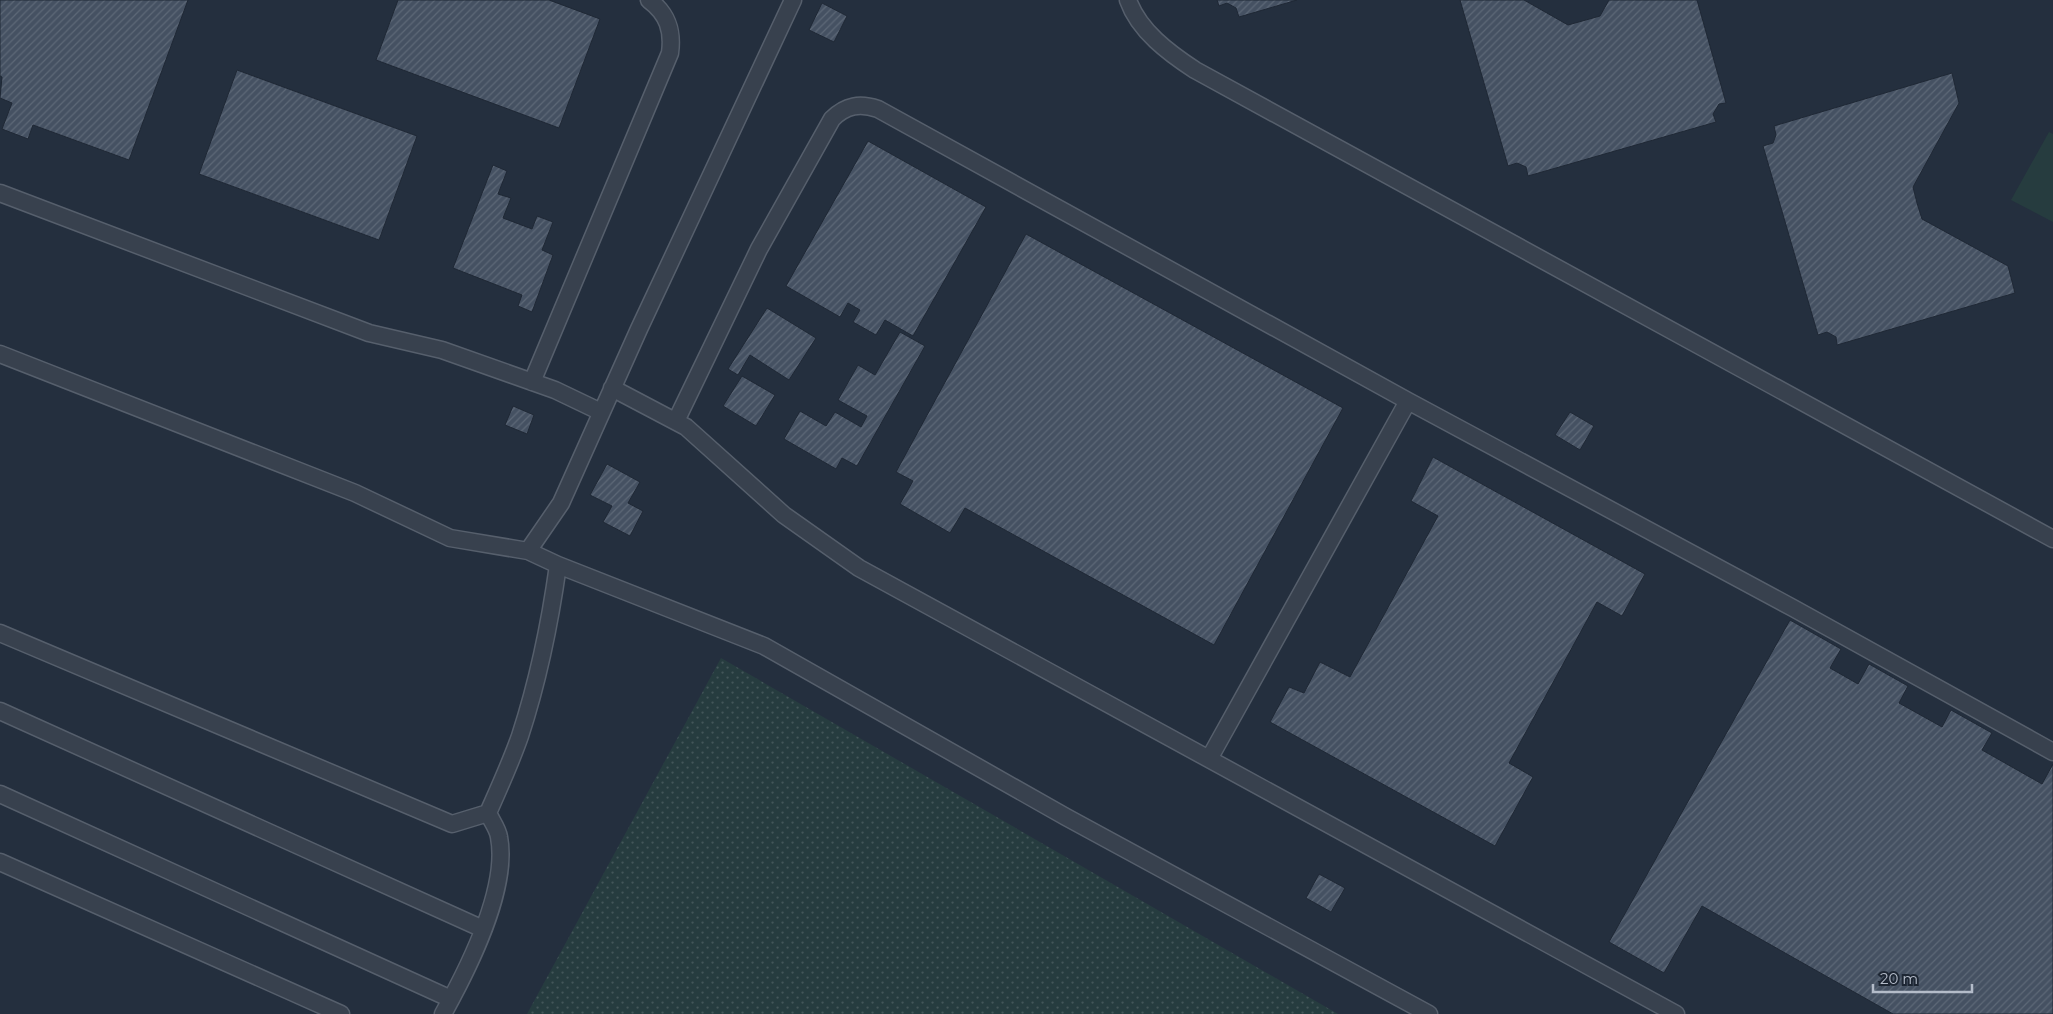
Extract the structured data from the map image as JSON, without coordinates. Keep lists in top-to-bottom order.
{
  "scale_bar": "20 m"
}
